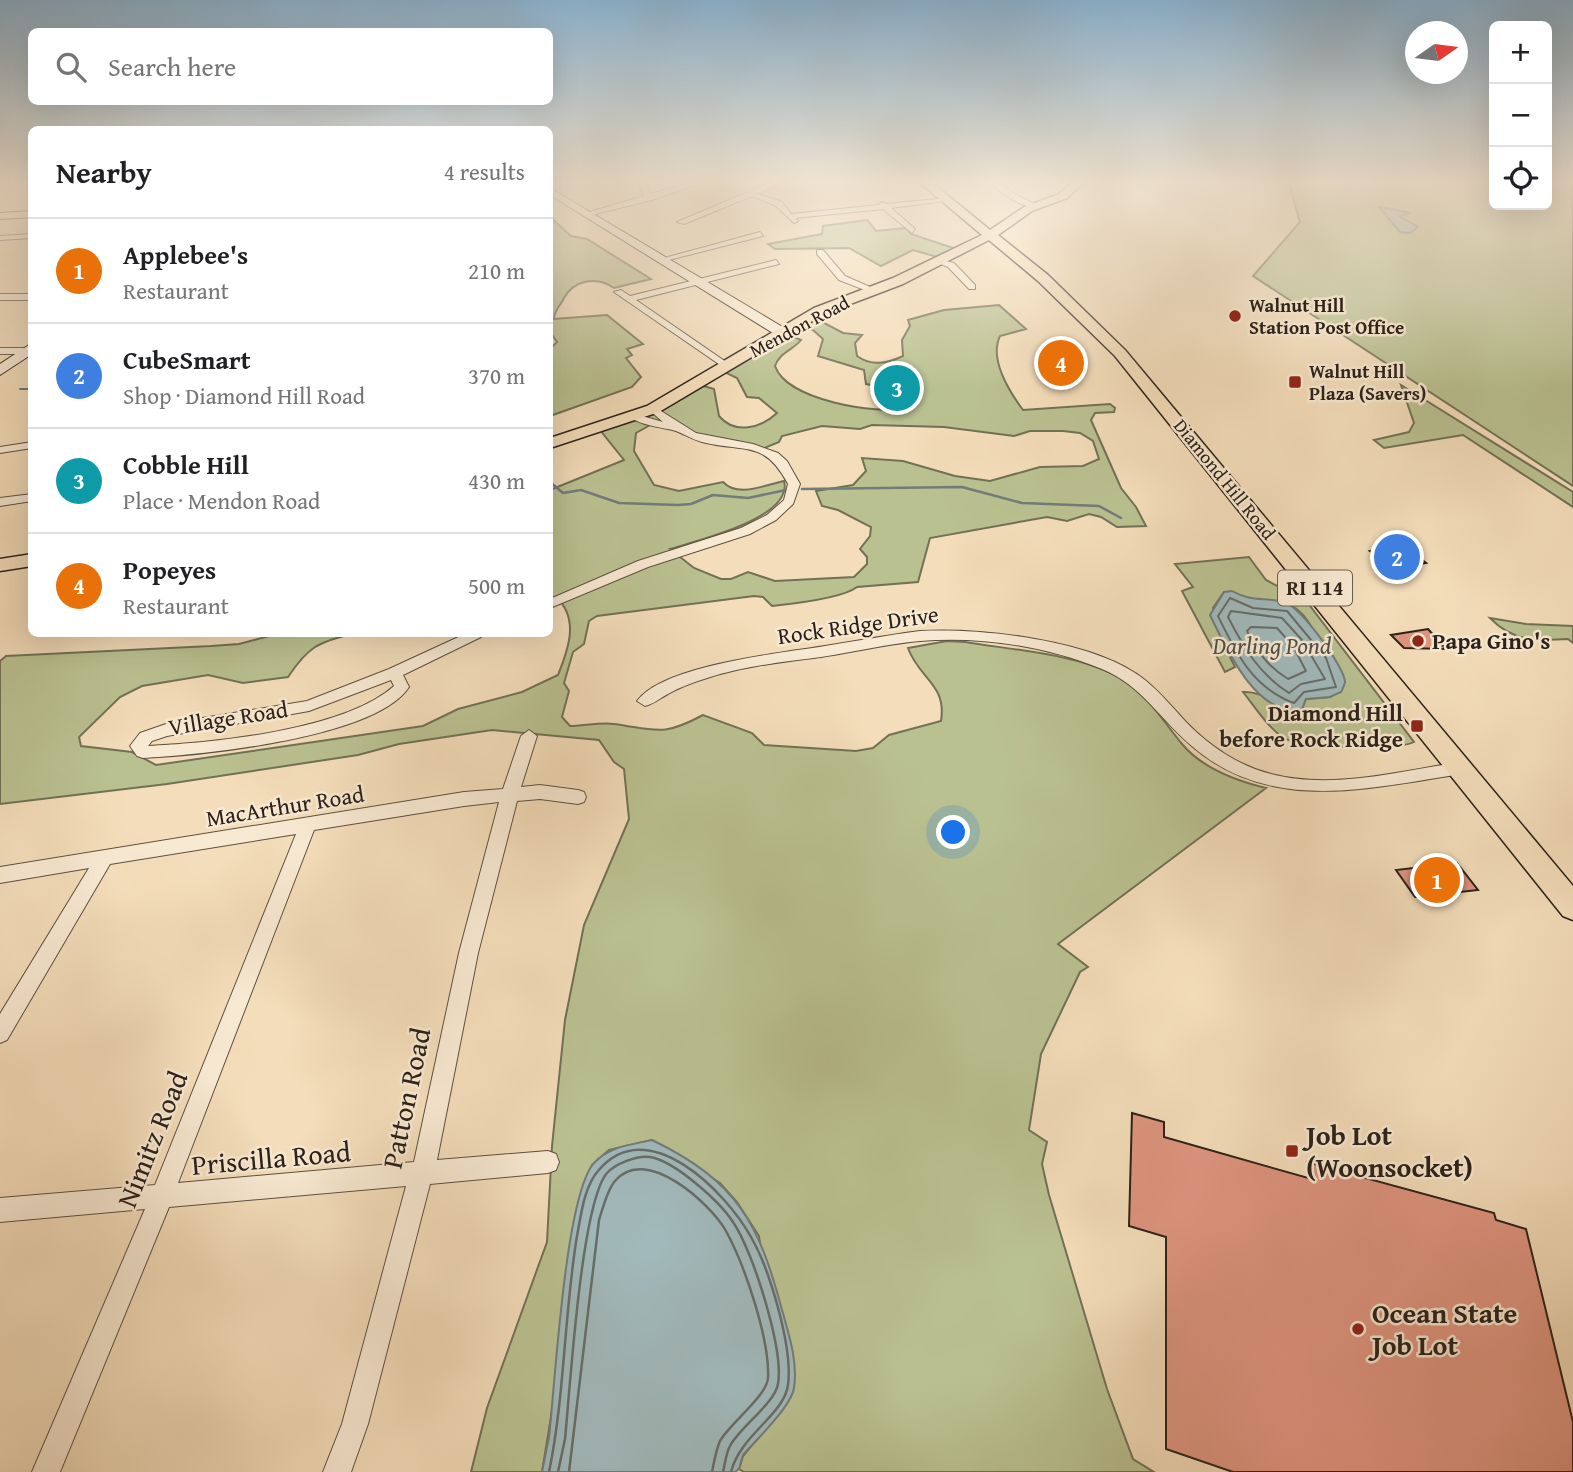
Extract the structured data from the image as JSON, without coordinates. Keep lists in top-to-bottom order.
{
  "streets": {
    "main road": ["Mendon Road", "Diamond Hill Road", "RI 114"],
    "street": [
      "Rock Ridge Drive",
      "Village Road",
      "MacArthur Road",
      "Patton Road",
      "Nimitz Road",
      "Priscilla Road"
    ]
  },
  "crossings": [
    ["Diamond Hill Road", "Rock Ridge Drive"],
    ["MacArthur Road", "Patton Road"],
    ["MacArthur Road", "Nimitz Road"],
    ["Patton Road", "Priscilla Road"],
    ["Nimitz Road", "Priscilla Road"]
  ],
  "water": ["Darling Pond"],
  "places": {
    "other": ["Walnut Hill Station Post Office", "Papa Gino's", "Ocean State Job Lot"],
    "transit": ["Walnut Hill Plaza (Savers)", "Diamond Hill before Rock Ridge", "Job Lot (Woonsocket)"]
  },
  "north": "right",
  "page": {
    "map_buttons": ["+", "−"],
    "search": "Search here",
    "heading": ["Nearby", "4 results"],
    "list": [
      {
        "mark": "1",
        "name": "Applebee's",
        "note": "Restaurant",
        "value": "210 m"
      },
      {
        "mark": "2",
        "name": "CubeSmart",
        "note": "Shop · Diamond Hill Road",
        "value": "370 m"
      },
      {
        "mark": "3",
        "name": "Cobble Hill",
        "note": "Place · Mendon Road",
        "value": "430 m"
      },
      {
        "mark": "4",
        "name": "Popeyes",
        "note": "Restaurant",
        "value": "500 m"
      }
    ],
    "pins": [
      "4",
      "3",
      "2",
      "1"
    ]
  }
}
